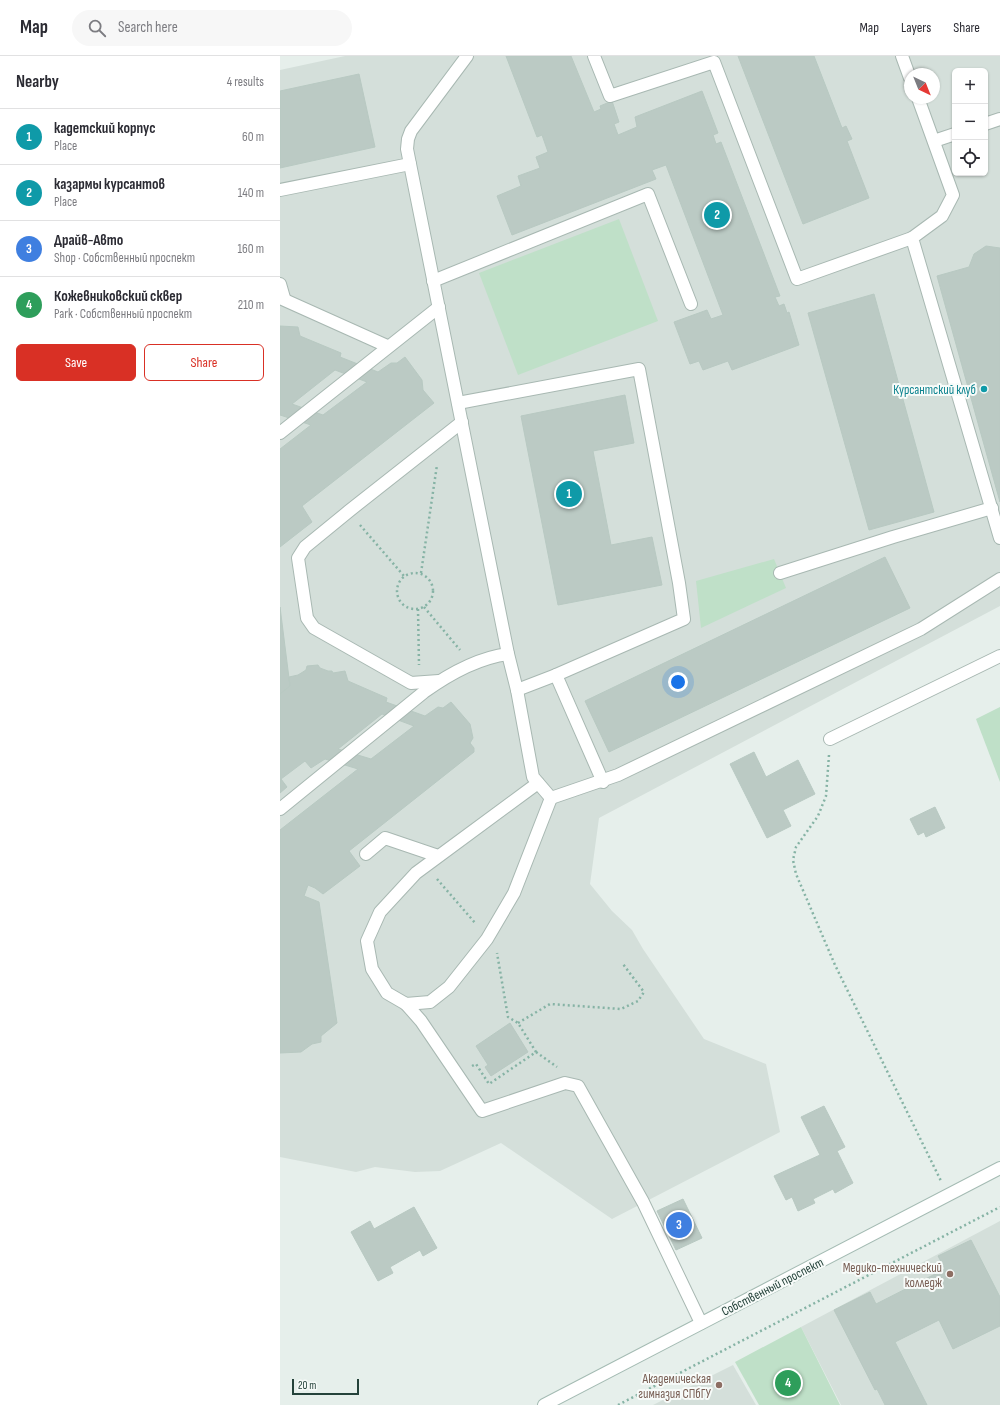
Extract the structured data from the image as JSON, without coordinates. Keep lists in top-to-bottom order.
{
  "streets": {
    "street": ["Собственный проспект"]
  },
  "places": ["Курсантский клуб", "Медико-технический колледж", "Академическая гимназия СПбГУ"],
  "scale_bar": "20 m",
  "north": "bottom right",
  "page": {
    "header": "Map",
    "search": "Search here",
    "nav": ["Map", "Layers", "Share"],
    "heading": ["Nearby", "4 results"],
    "map_buttons": ["+", "−"],
    "list": [
      {
        "mark": "1",
        "name": "кадетский корпус",
        "note": "Place",
        "value": "60 m"
      },
      {
        "mark": "2",
        "name": "казармы курсантов",
        "note": "Place",
        "value": "140 m"
      },
      {
        "mark": "3",
        "name": "Драйв-Авто",
        "note": "Shop · Собственный проспект",
        "value": "160 m"
      },
      {
        "mark": "4",
        "name": "Кожевниковский сквер",
        "note": "Park · Собственный проспект",
        "value": "210 m"
      }
    ],
    "pins": [
      "2",
      "1",
      "3",
      "4"
    ],
    "buttons": ["Save", "Share"],
    "scale": "20 m"
  }
}
